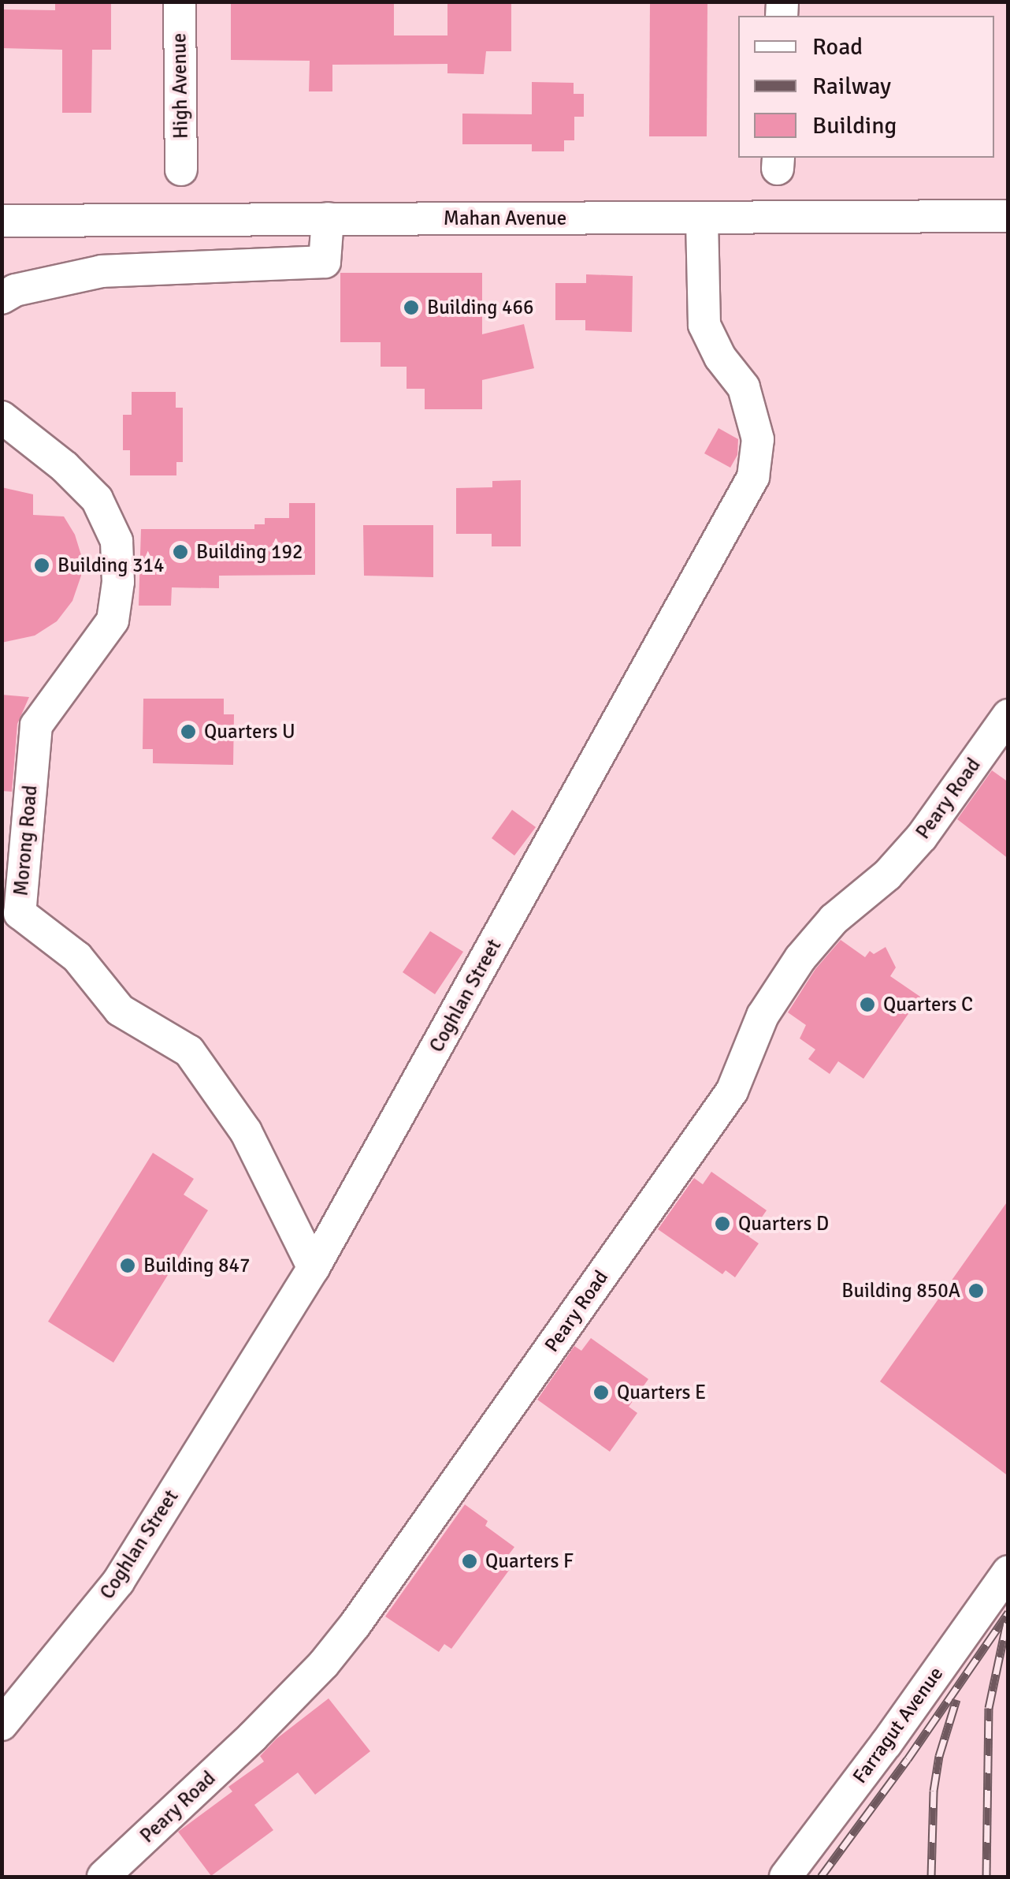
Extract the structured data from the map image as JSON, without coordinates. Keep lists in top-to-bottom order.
{
  "streets": {
    "street": [
      "High Avenue",
      "Mahan Avenue",
      "Peary Road",
      "Morong Road",
      "Coghlan Street",
      "Farragut Avenue"
    ]
  },
  "crossings": [
    ["Mahan Avenue", "Coghlan Street"],
    ["Morong Road", "Coghlan Street"]
  ],
  "places": [
    "Building 466",
    "Building 192",
    "Building 314",
    "Quarters U",
    "Quarters C",
    "Quarters D",
    "Building 847",
    "Building 850A",
    "Quarters E",
    "Quarters F"
  ],
  "legend": ["Road", "Railway", "Building"]
}
